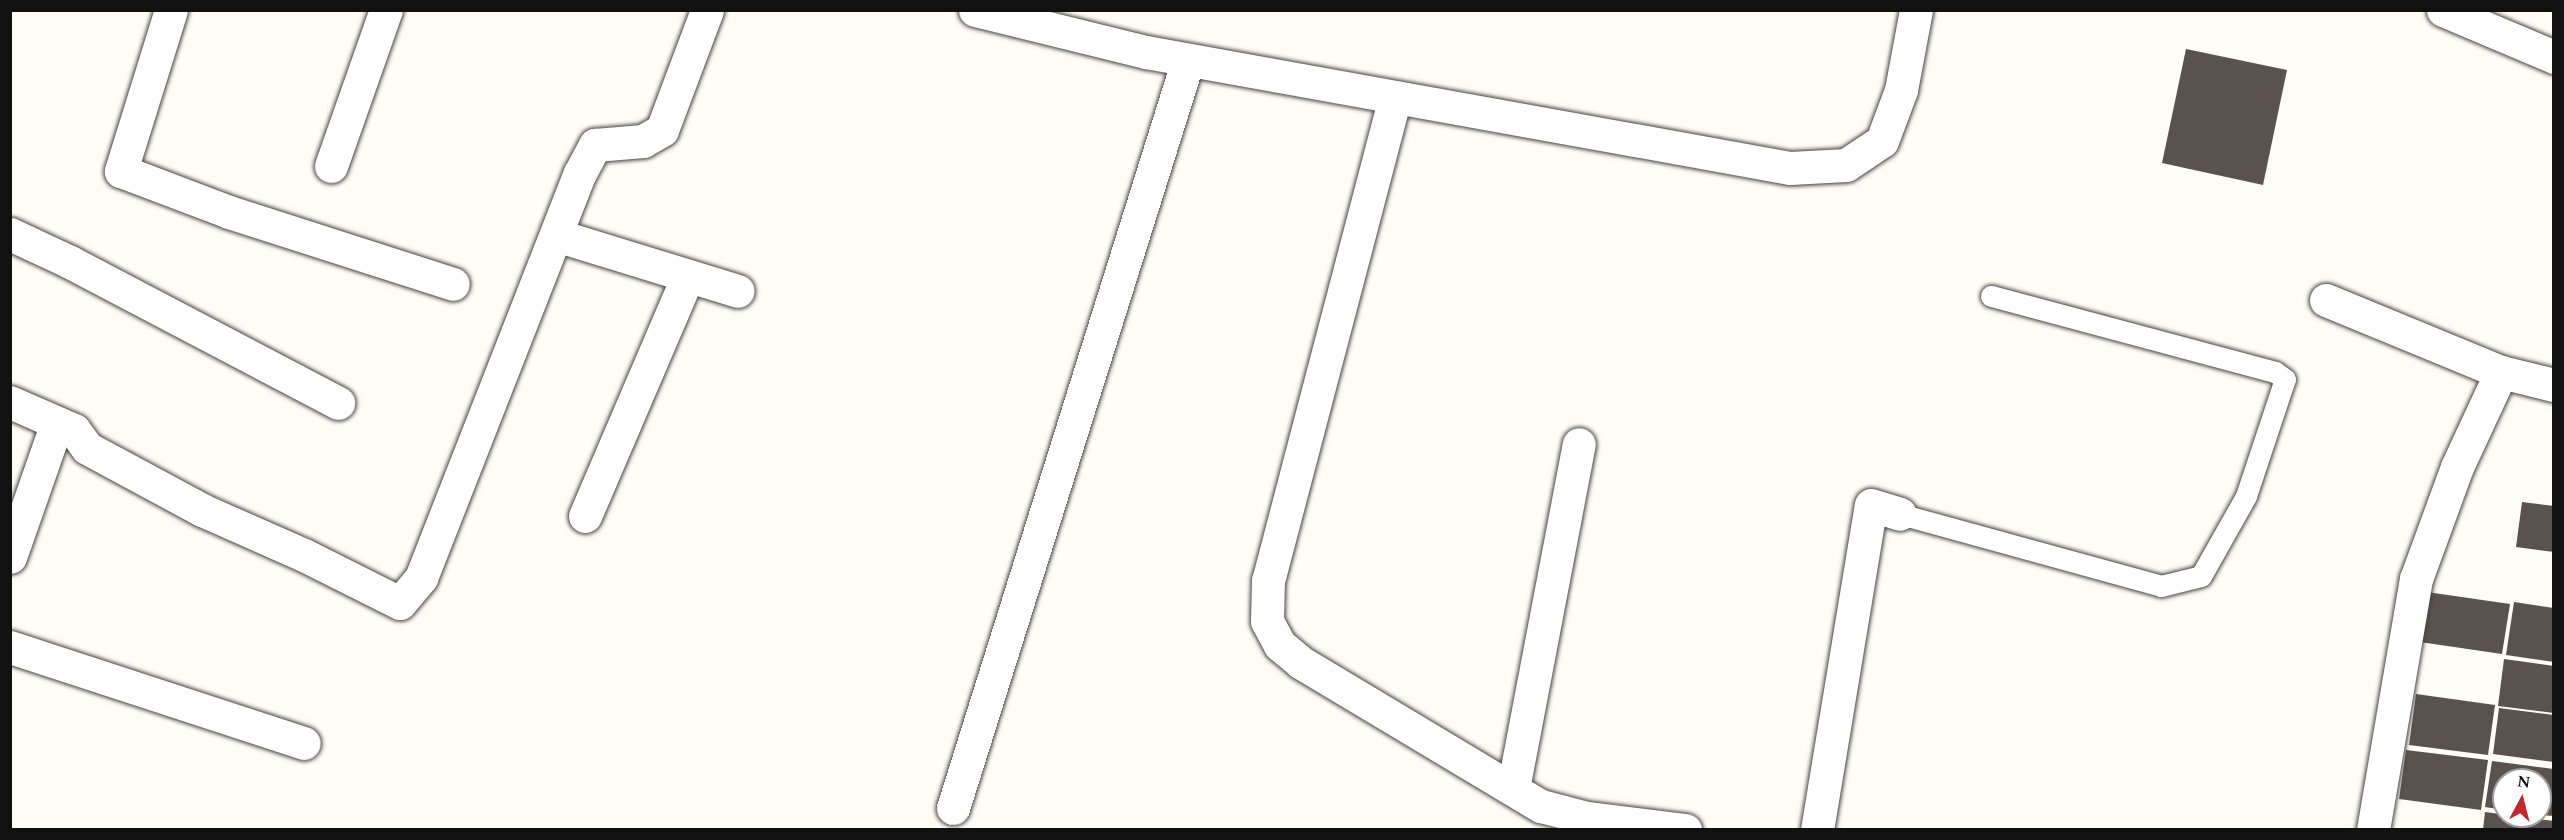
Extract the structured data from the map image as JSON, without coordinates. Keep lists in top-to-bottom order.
{
  "north": "top"
}
